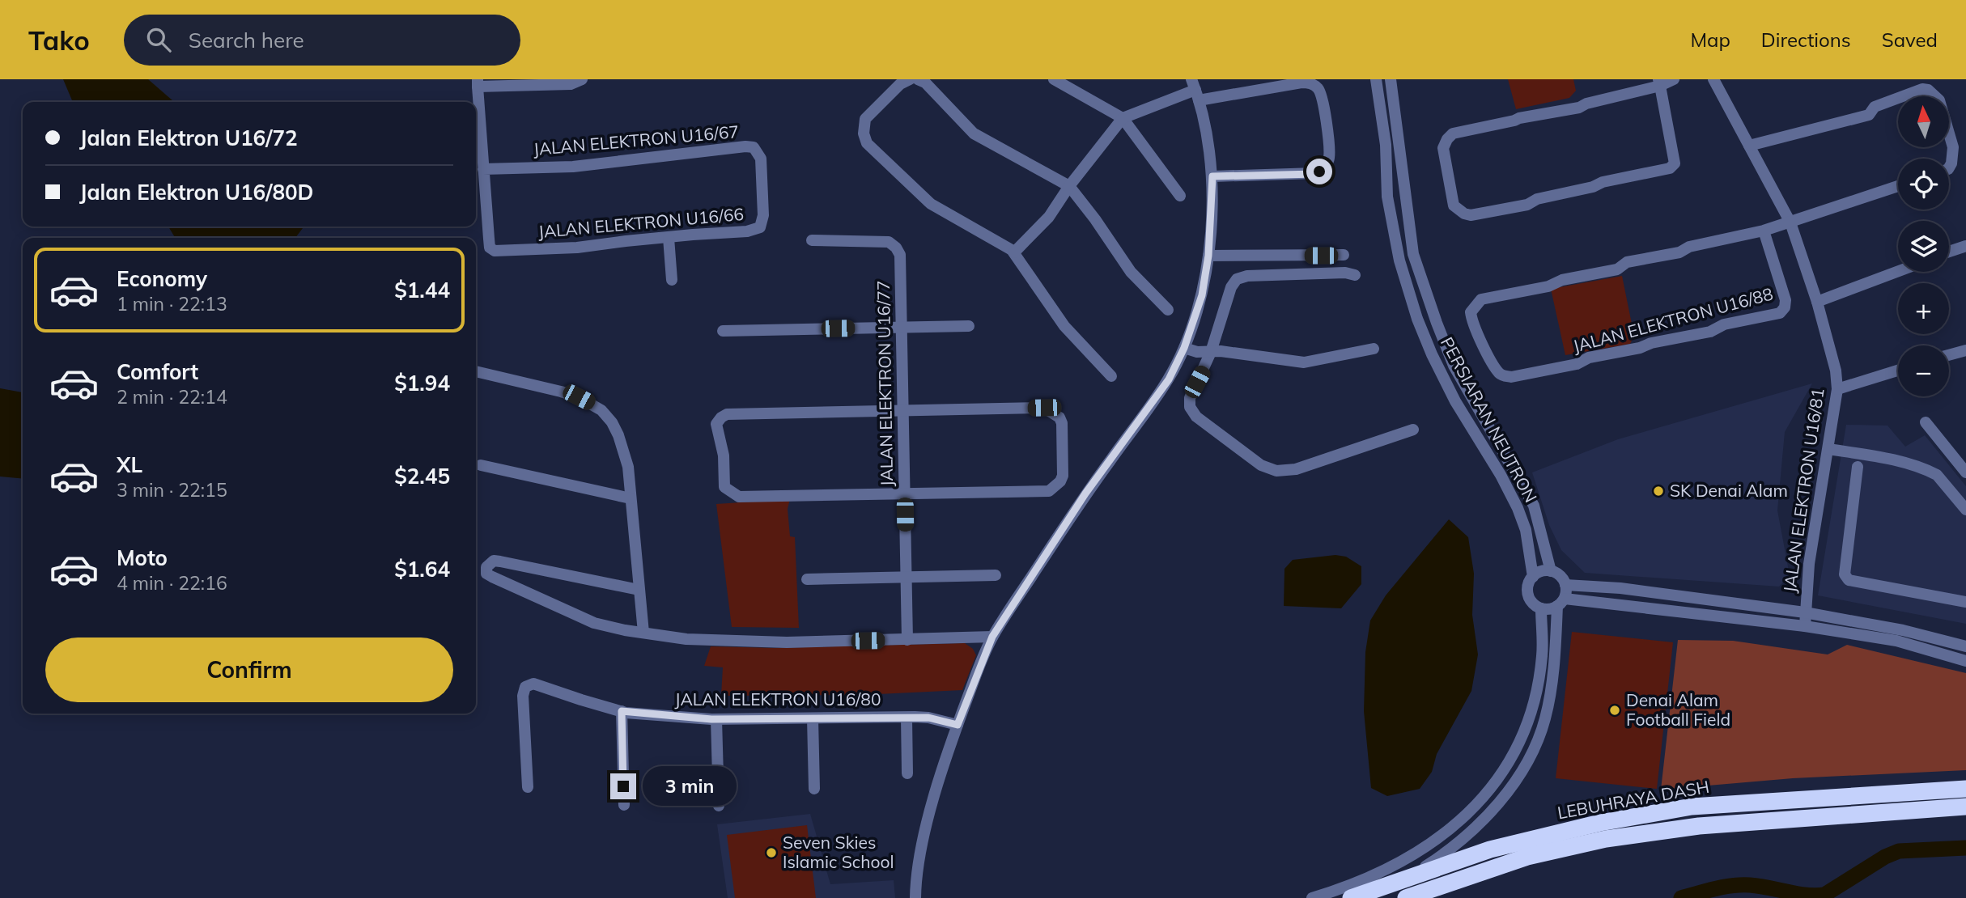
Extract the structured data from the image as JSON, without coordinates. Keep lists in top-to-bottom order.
{
  "streets": {
    "highway": ["LEBUHRAYA DASH"],
    "street": [
      "JALAN ELEKTRON U16/67",
      "JALAN ELEKTRON U16/66",
      "JALAN ELEKTRON U16/88",
      "JALAN ELEKTRON U16/77",
      "PERSIARAN NEUTRON",
      "JALAN ELEKTRON U16/81",
      "JALAN ELEKTRON U16/80"
    ]
  },
  "crossings": [
    ["JALAN ELEKTRON U16/67", "JALAN ELEKTRON U16/66"]
  ],
  "places": ["SK Denai Alam", "Denai Alam Football Field", "Seven Skies Islamic School"],
  "north": "top",
  "page": {
    "header": "Tako",
    "search": "Search here",
    "nav": ["Map", "Directions", "Saved"],
    "map_buttons": ["+", "−"],
    "banner": ["Jalan Elektron U16/72", "Jalan Elektron U16/80D"],
    "list": [
      {
        "name": "Economy",
        "note": "1 min · 22:13",
        "value": "$1.44"
      },
      {
        "name": "Comfort",
        "note": "2 min · 22:14",
        "value": "$1.94"
      },
      {
        "name": "XL",
        "note": "3 min · 22:15",
        "value": "$2.45"
      },
      {
        "name": "Moto",
        "note": "4 min · 22:16",
        "value": "$1.64"
      }
    ],
    "buttons": "Confirm",
    "bubble": "3 min"
  }
}
